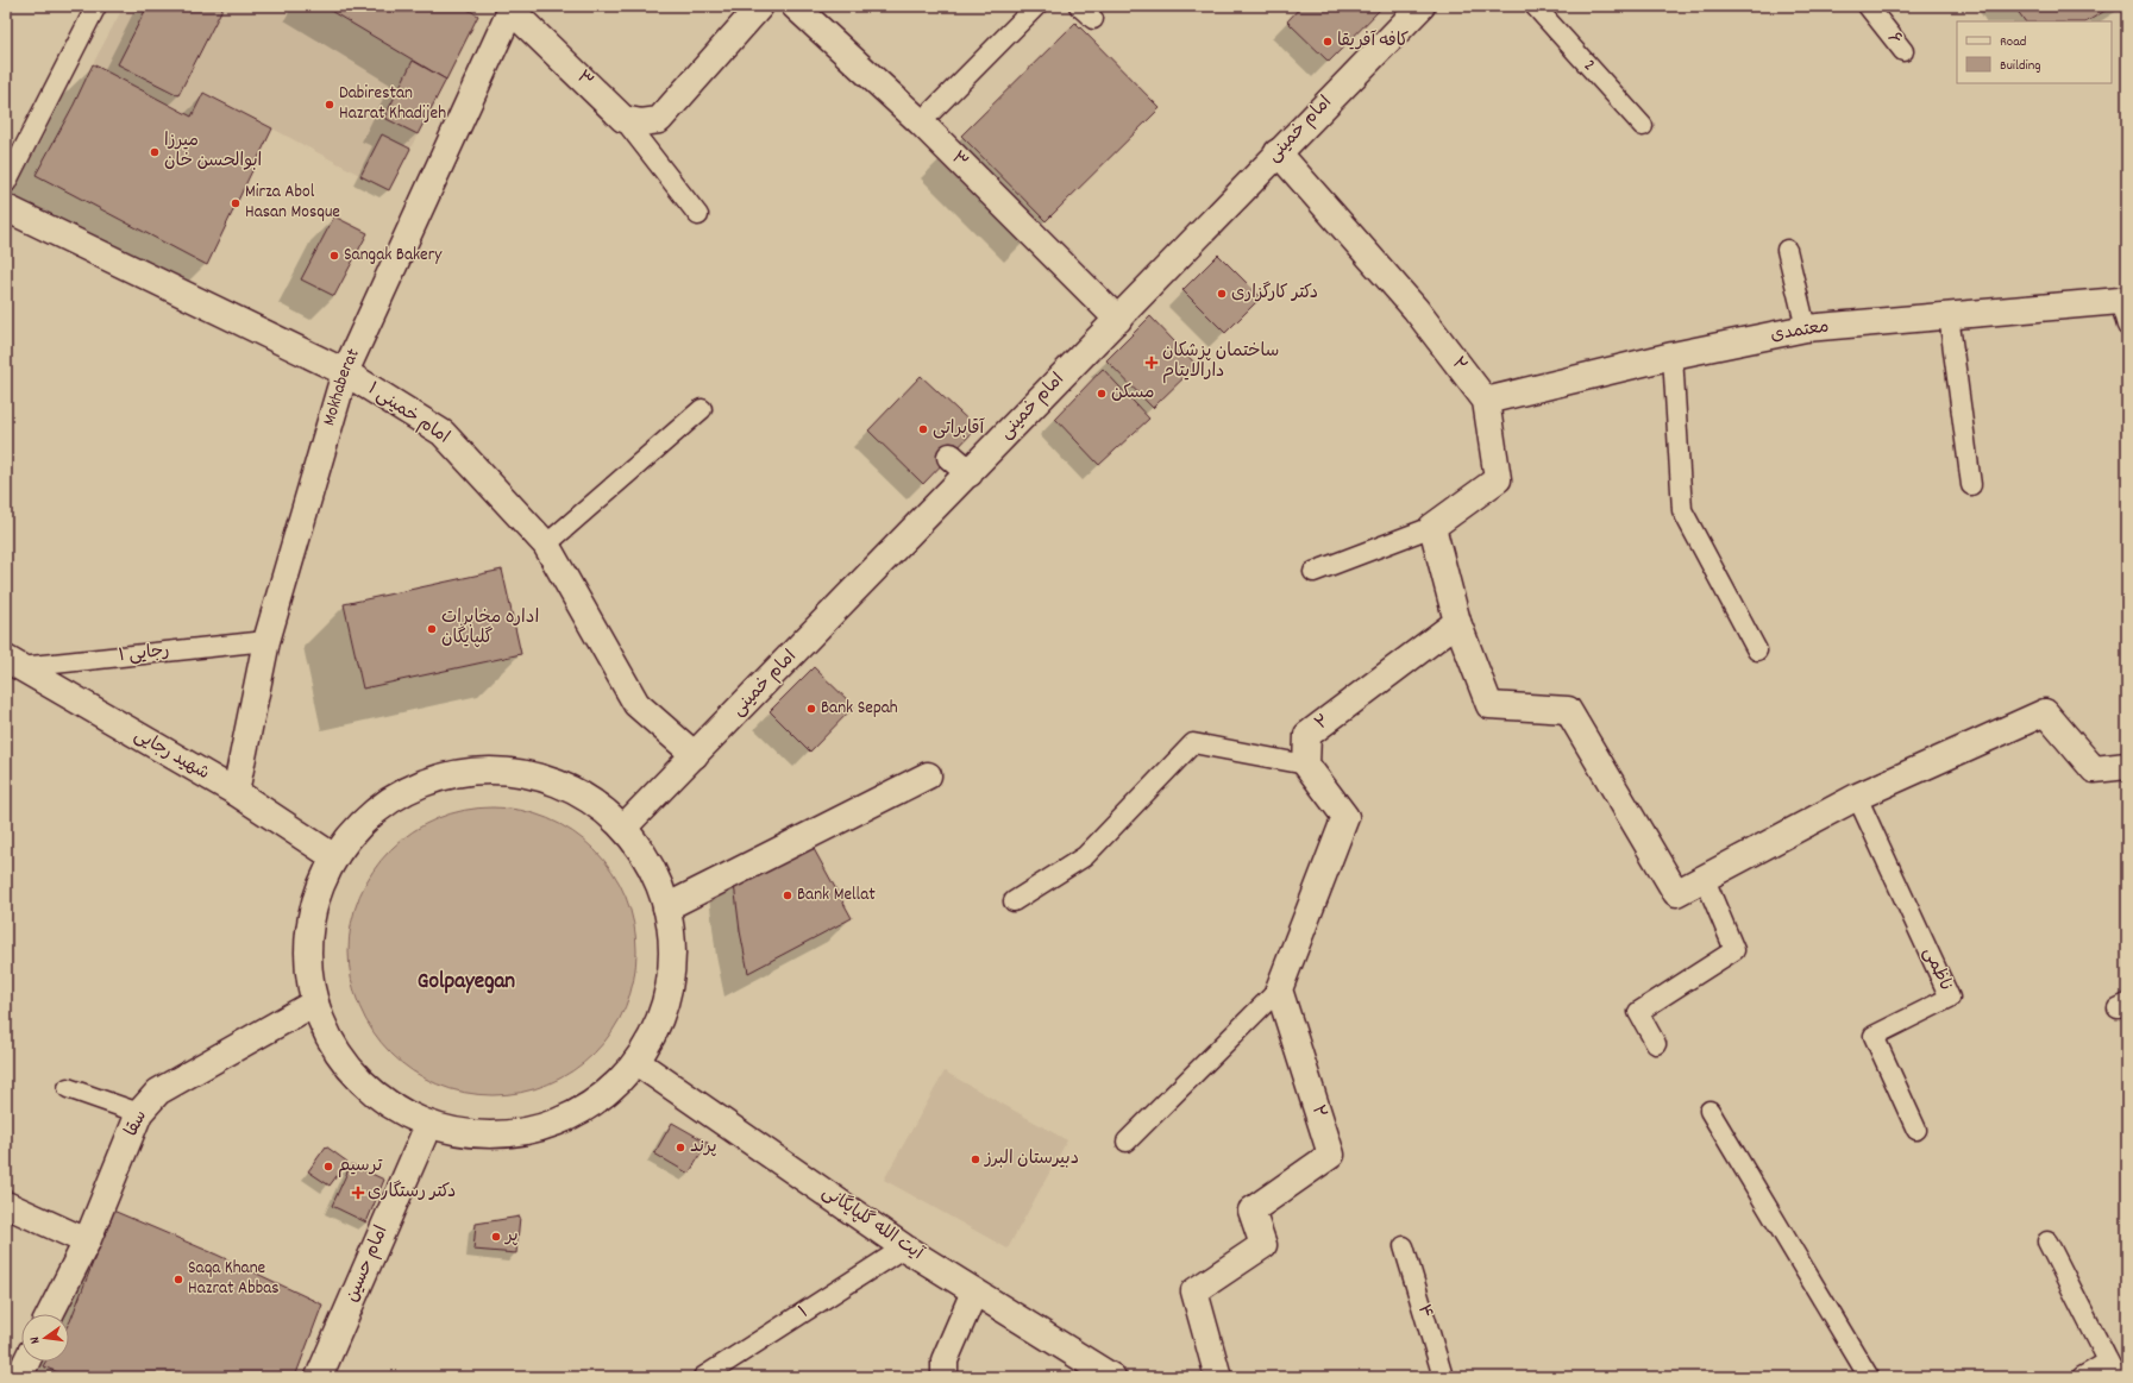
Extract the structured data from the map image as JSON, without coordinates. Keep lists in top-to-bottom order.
{
  "streets": {
    "street": [
      "۳",
      "امام خمینی",
      "معتمدی",
      "۲",
      "Mokhaberat",
      "امام خمینی ۱",
      "شهید رجایی",
      "سقا",
      "آیت الله گلپایگانی",
      "امام حسین"
    ],
    "lane": [
      "۶",
      "2",
      "رجایی ۱",
      "ناظمی",
      "۴",
      "۱"
    ]
  },
  "crossings": [
    ["۳", "امام خمینی"],
    ["۳", "Mokhaberat"],
    ["امام خمینی", "۲"],
    ["امام خمینی", "امام خمینی ۱"],
    ["معتمدی", "۲"],
    ["Mokhaberat", "امام خمینی ۱"],
    ["Mokhaberat", "رجایی ۱"],
    ["Mokhaberat", "شهید رجایی"],
    ["رجایی ۱", "شهید رجایی"],
    ["آیت الله گلپایگانی", "۱"]
  ],
  "districts": ["Golpayegan"],
  "places": {
    "other": [
      "کافه آفریقا",
      "Dabirestan Hazrat Khadijeh",
      "میرزا ابوالحسن خان",
      "Mirza Abol Hasan Mosque",
      "Sangak Bakery",
      "دکتر کارگزاری",
      "مسکن",
      "آقابراتی",
      "اداره مخابرات گلپایگان",
      "Bank Sepah",
      "Bank Mellat",
      "پرند",
      "دبیرستان البرز",
      "ترسیم",
      "پر",
      "Saqa Khane Hazrat Abbas"
    ],
    "health": ["ساختمان پزشکان دارالایتام", "دکتر رستگاری"]
  },
  "legend": ["Road", "Building"],
  "north": "left"
}
